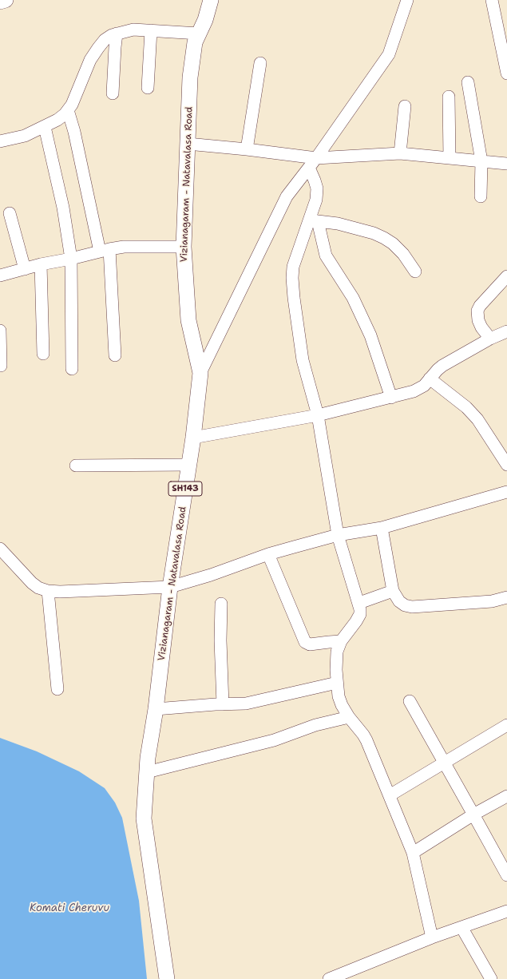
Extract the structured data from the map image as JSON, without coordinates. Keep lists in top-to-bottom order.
{
  "streets": {
    "main road": ["Vizianagaram - Natavalasa Road", "SH143"]
  },
  "water": ["Komati Cheruvu"]
}
